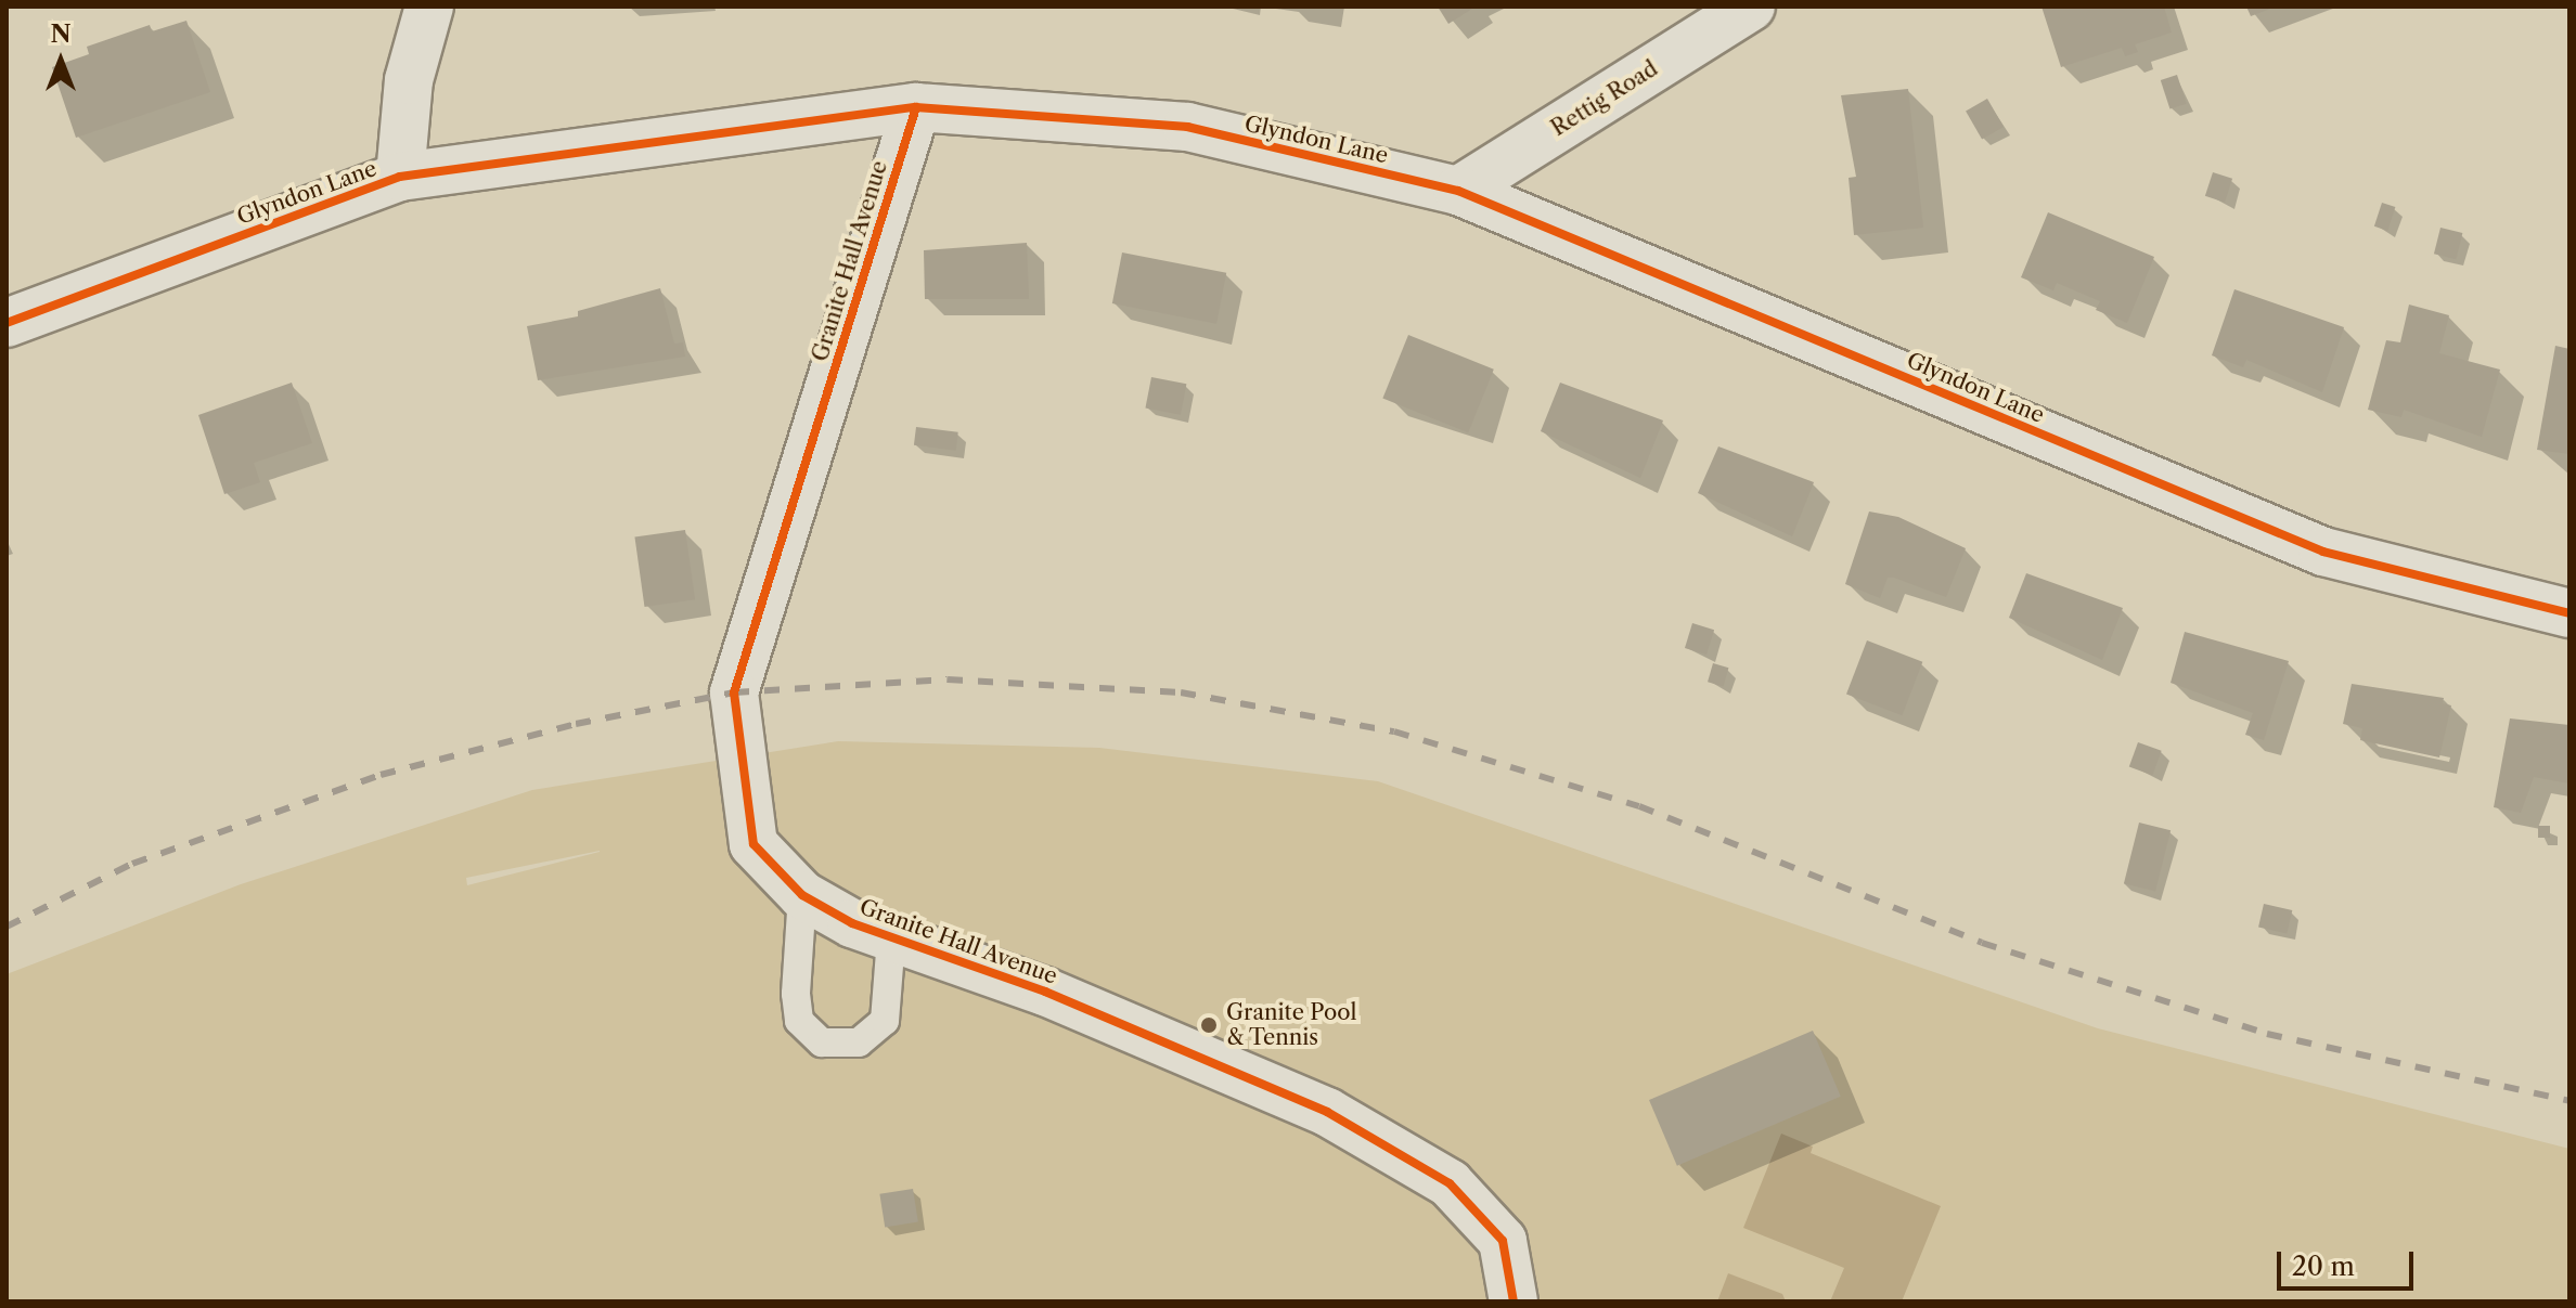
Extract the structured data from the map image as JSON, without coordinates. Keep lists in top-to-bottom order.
{
  "streets": {
    "street": ["Rettig Road", "Glyndon Lane", "Granite Hall Avenue"]
  },
  "crossings": [
    ["Rettig Road", "Glyndon Lane"],
    ["Glyndon Lane", "Granite Hall Avenue"]
  ],
  "places": ["Granite Pool & Tennis"],
  "scale_bar": "20 m",
  "north": "top"
}
